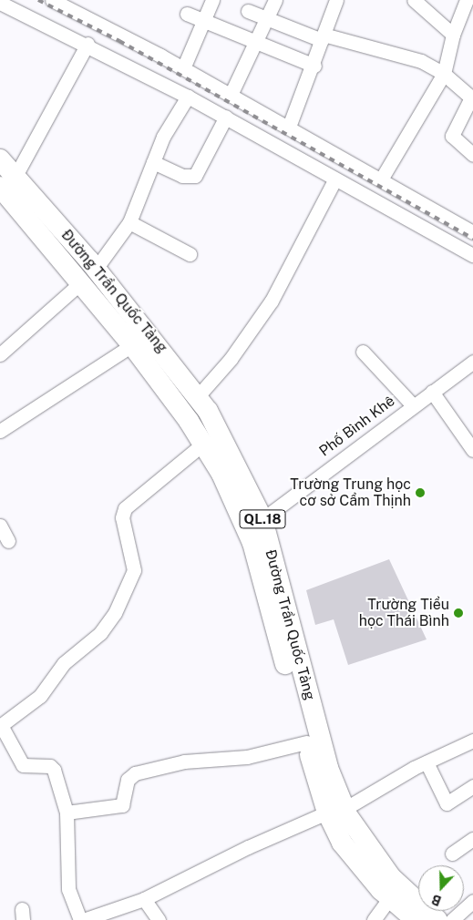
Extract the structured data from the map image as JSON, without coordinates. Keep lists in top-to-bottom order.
{
  "streets": {
    "highway": ["Đường Trần Quốc Tảng", "QL.18"],
    "street": ["Phố Bình Khê"]
  },
  "crossings": [
    ["Đường Trần Quốc Tảng", "Phố Bình Khê"]
  ],
  "places": ["Trường Trung học cơ sở Cẩm Thịnh", "Trường Tiểu học Thái Bình"],
  "north": "bottom"
}
